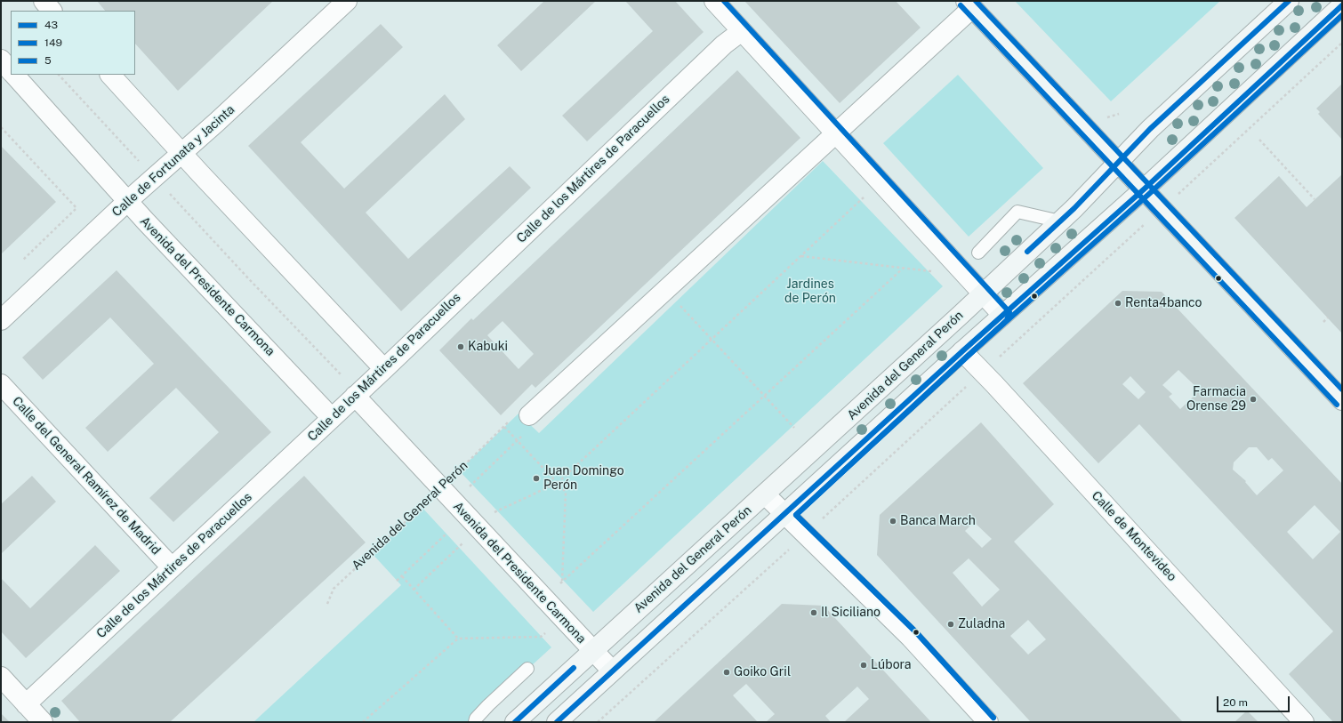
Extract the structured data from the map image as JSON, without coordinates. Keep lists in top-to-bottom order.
{
  "streets": {
    "main road": ["Avenida del General Perón"],
    "street": [
      "Calle de Fortunata y Jacinta",
      "Calle de los Mártires de Paracuellos",
      "Avenida del Presidente Carmona",
      "Calle del General Ramírez de Madrid",
      "Calle de Montevideo"
    ]
  },
  "crossings": [
    ["Calle de Fortunata y Jacinta", "Avenida del Presidente Carmona"],
    ["Calle de los Mártires de Paracuellos", "Avenida del Presidente Carmona"],
    ["Calle de los Mártires de Paracuellos", "Calle del General Ramírez de Madrid"],
    ["Avenida del Presidente Carmona", "Avenida del General Perón"]
  ],
  "parks": ["Jardines de Perón"],
  "places": [
    "Renta4banco",
    "Kabuki",
    "Farmacia Orense 29",
    "Juan Domingo Perón",
    "Banca March",
    "Il Siciliano",
    "Zuladna",
    "Lúbora",
    "Goiko Gril"
  ],
  "lines": ["transit line 43", "transit line 5", "transit line 149"],
  "legend": ["43", "149", "5"],
  "scale_bar": "20 m"
}
